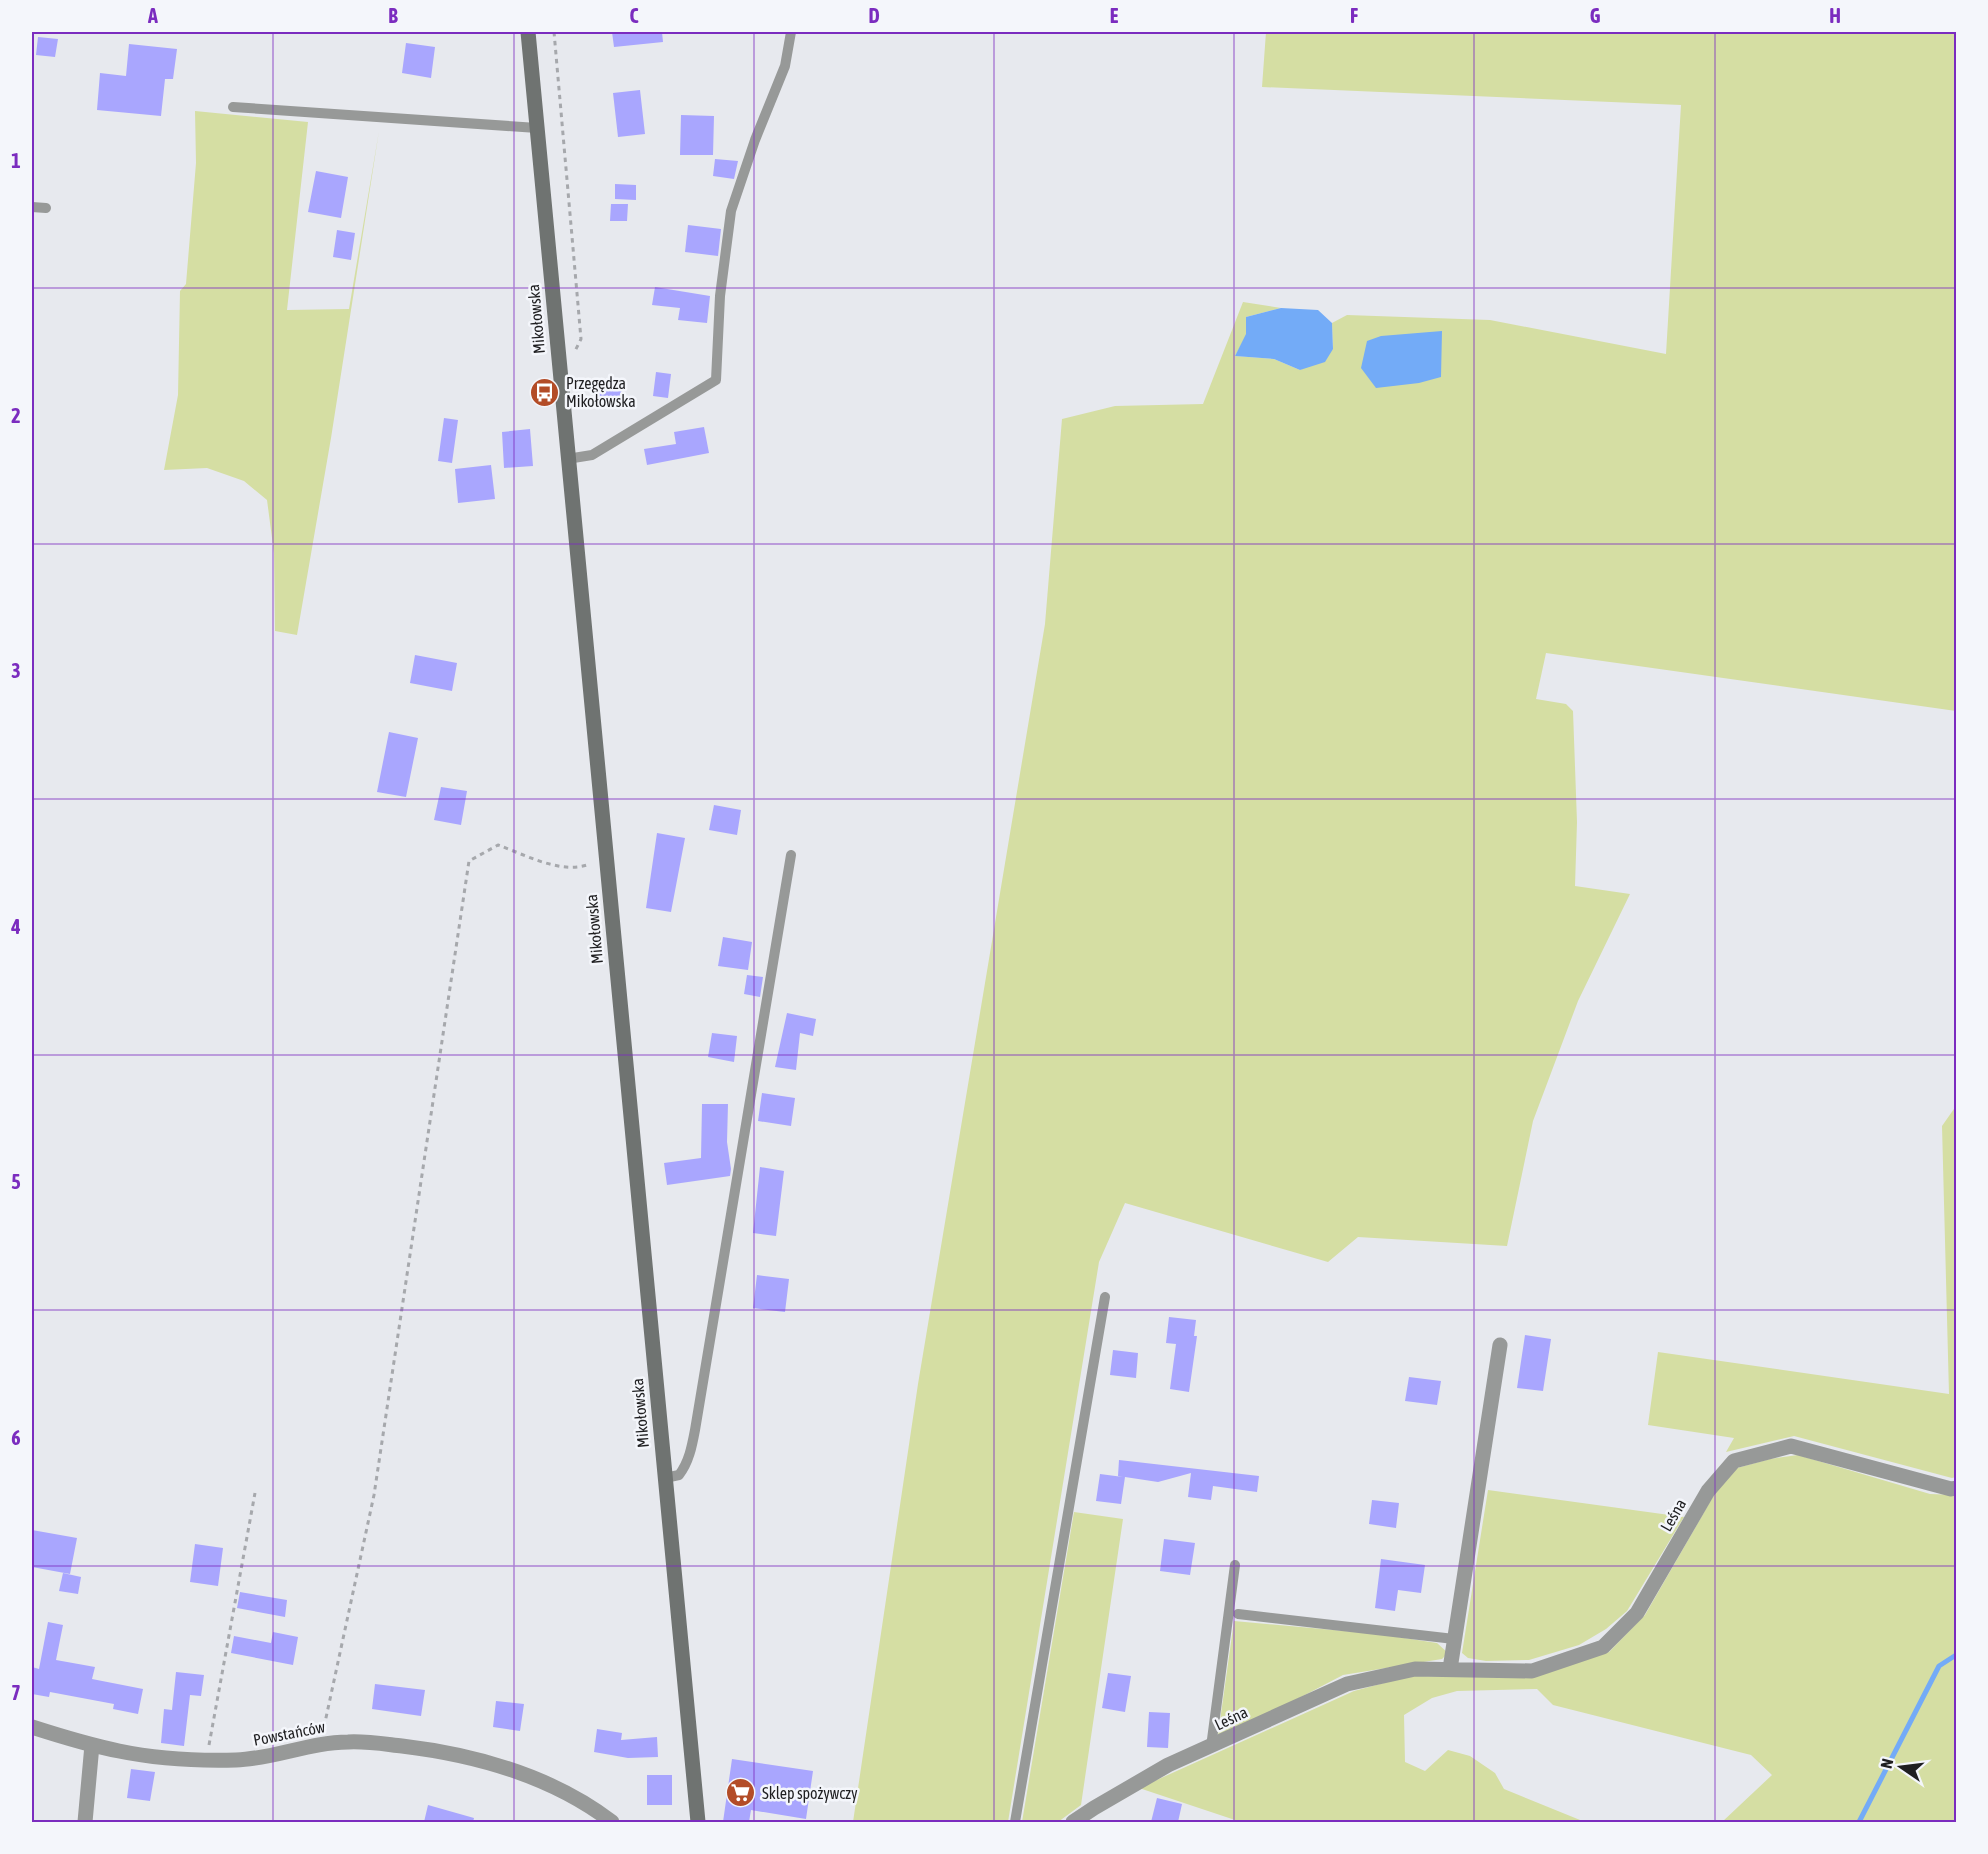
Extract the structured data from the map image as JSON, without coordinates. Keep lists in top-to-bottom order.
{
  "streets": {
    "main road": ["Mikołowska"],
    "street": ["Leśna", "Powstańców"]
  },
  "places": {
    "bus stop": ["Przegędza Mikołowska"],
    "supermarket": ["Sklep spożywczy"]
  },
  "north": "left",
  "grid": {
    "columns": [
      "A",
      "B",
      "C",
      "D",
      "E",
      "F",
      "G",
      "H"
    ],
    "rows": [
      "1",
      "2",
      "3",
      "4",
      "5",
      "6",
      "7"
    ]
  }
}
